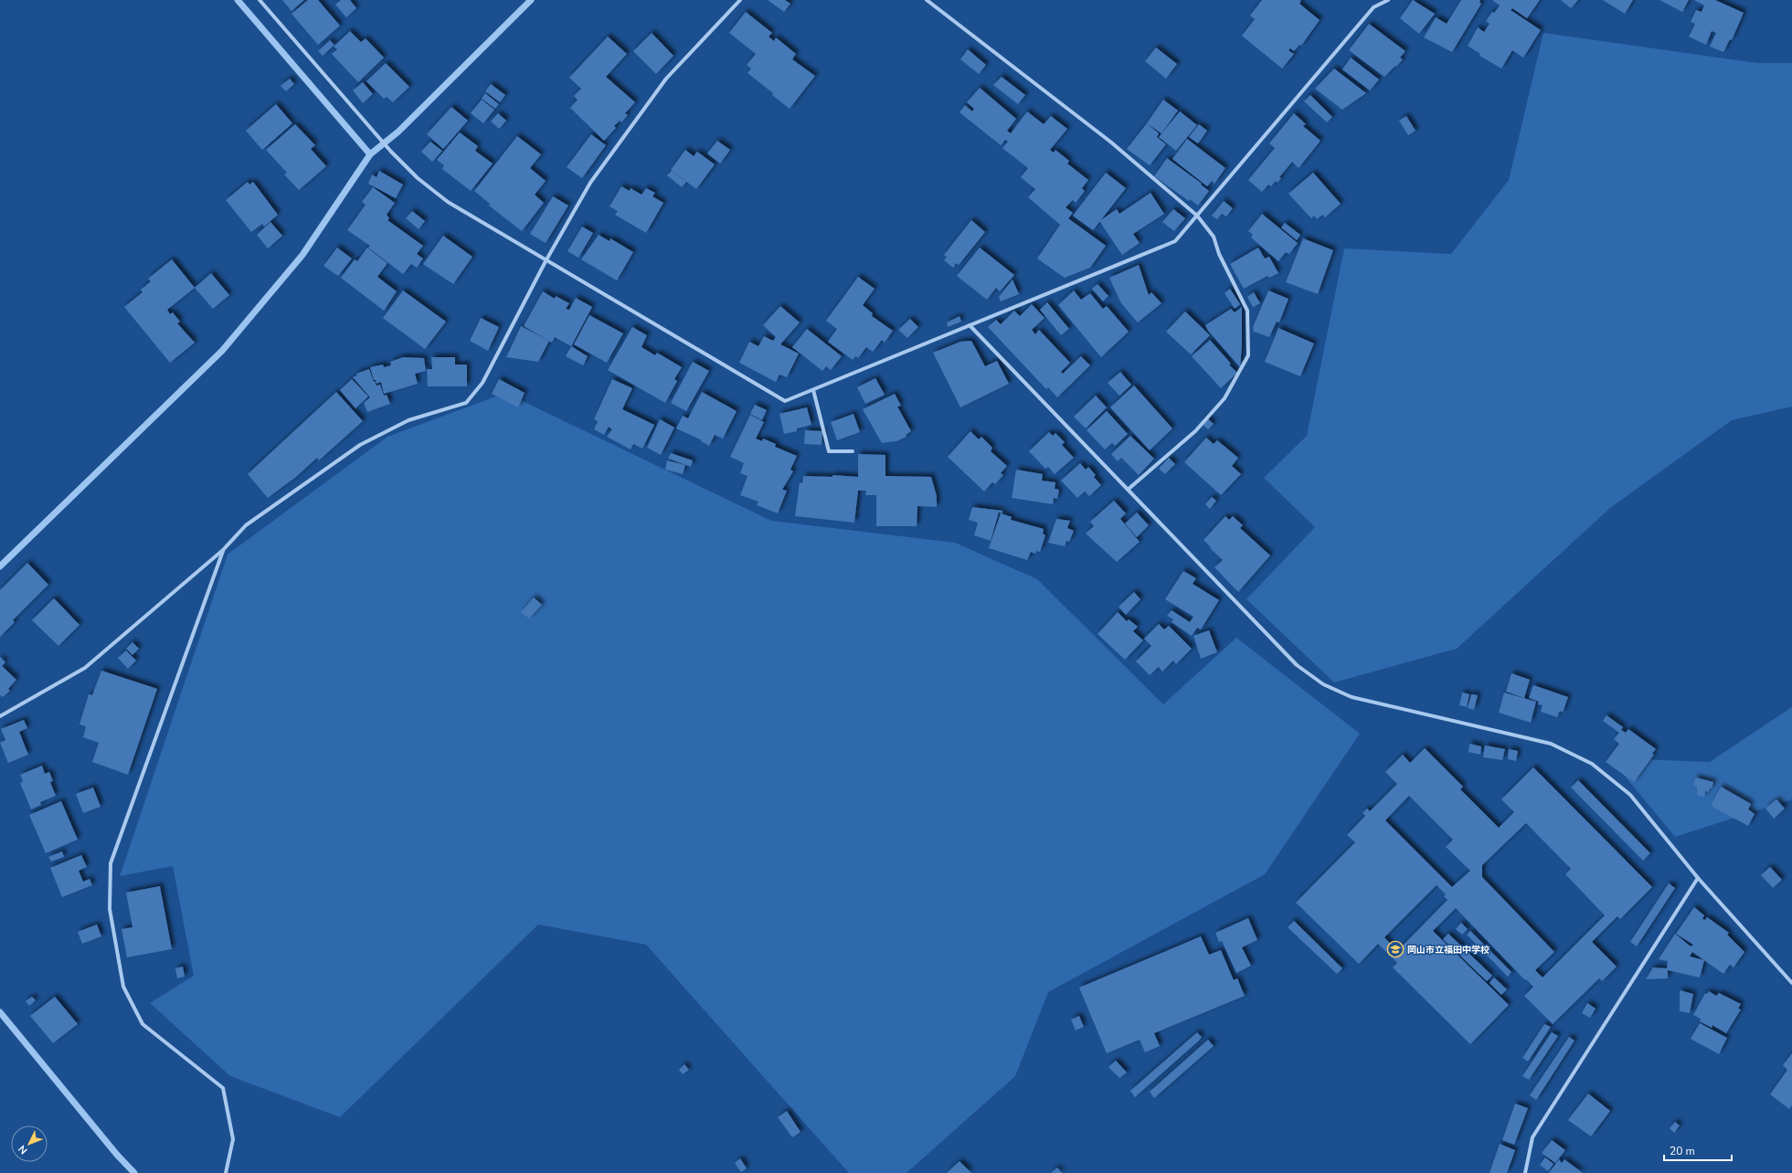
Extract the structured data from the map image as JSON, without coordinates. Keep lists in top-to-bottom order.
{
  "places": {
    "school or university": ["岡山市立福田中学校"]
  },
  "scale_bar": "20 m",
  "north": "bottom left"
}
